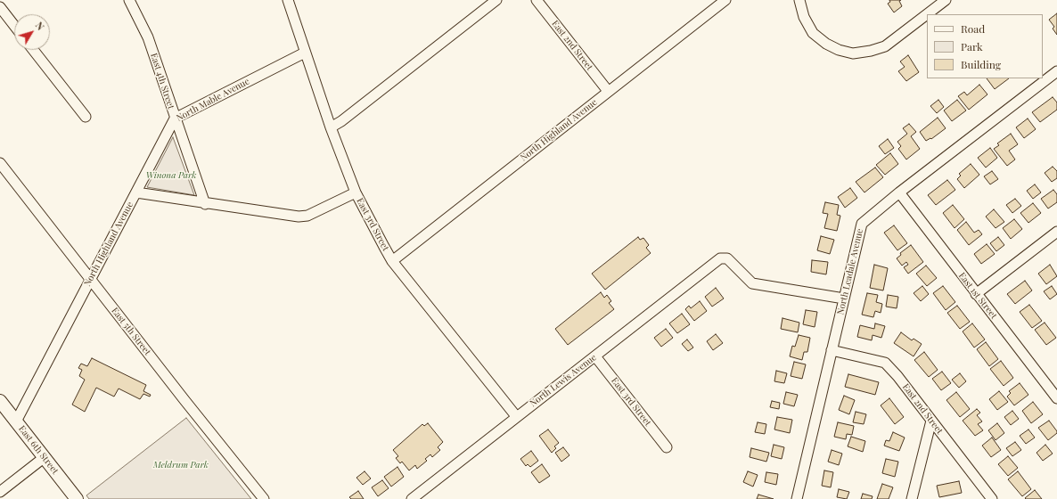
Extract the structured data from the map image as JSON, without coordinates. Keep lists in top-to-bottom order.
{
  "streets": {
    "main road": ["East 6th Street"],
    "street": [
      "East 2nd Street",
      "East 4th Street",
      "North Mable Avenue",
      "North Highland Avenue",
      "East 3rd Street",
      "North Leadale Avenue",
      "East 1st Street",
      "East 5th Street",
      "North Lewis Avenue"
    ]
  },
  "crossings": [
    ["East 2nd Street", "North Highland Avenue"],
    ["East 2nd Street", "North Leadale Avenue"],
    ["East 4th Street", "North Mable Avenue"],
    ["East 4th Street", "North Highland Avenue"],
    ["North Mable Avenue", "North Highland Avenue"],
    ["North Mable Avenue", "East 3rd Street"],
    ["North Highland Avenue", "East 3rd Street"],
    ["North Highland Avenue", "East 5th Street"],
    ["North Highland Avenue", "East 6th Street"],
    ["East 3rd Street", "North Lewis Avenue"],
    ["North Leadale Avenue", "East 1st Street"],
    ["North Leadale Avenue", "North Lewis Avenue"]
  ],
  "parks": ["Winona Park", "Meldrum Park"],
  "legend": ["Road", "Park", "Building"],
  "north": "top right"
}
